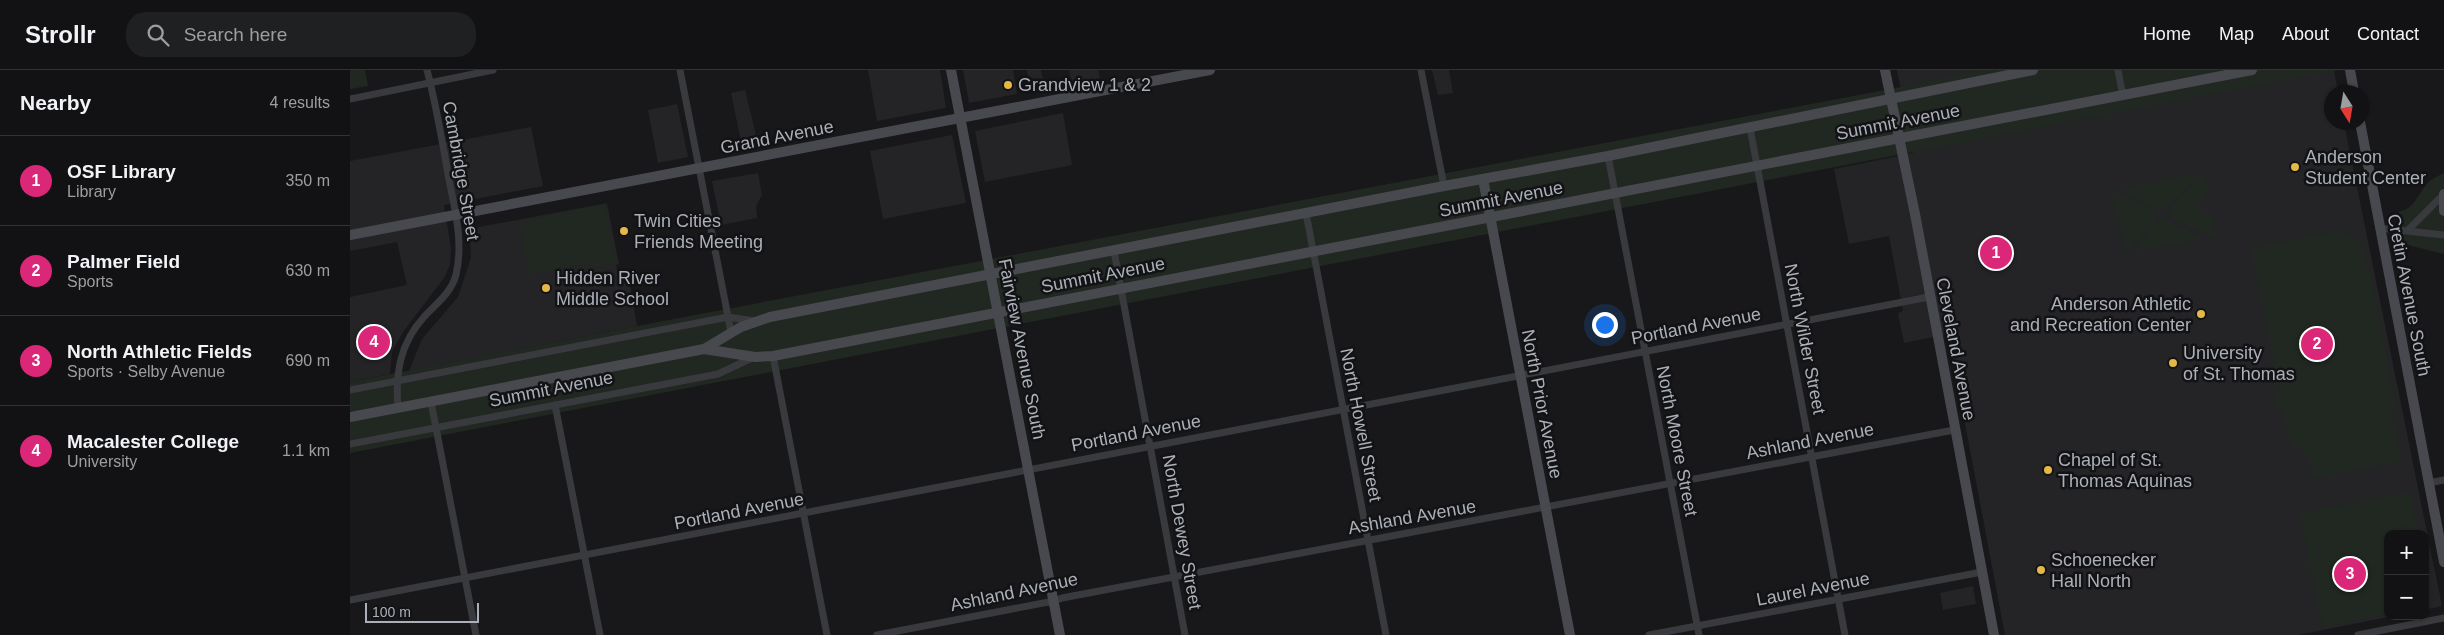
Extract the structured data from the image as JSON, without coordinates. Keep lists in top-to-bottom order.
{
  "streets": {
    "street": [
      "Summit Avenue",
      "Grand Avenue",
      "Cambridge Street",
      "Cretin Avenue South",
      "Portland Avenue",
      "North Wilder Street",
      "Fairview Avenue South",
      "Cleveland Avenue",
      "North Prior Avenue",
      "North Howell Street",
      "North Moore Street",
      "Ashland Avenue",
      "North Dewey Street",
      "Laurel Avenue"
    ]
  },
  "crossings": [
    ["Summit Avenue", "Cambridge Street"],
    ["Summit Avenue", "North Wilder Street"],
    ["Summit Avenue", "Fairview Avenue South"],
    ["Summit Avenue", "Cleveland Avenue"],
    ["Summit Avenue", "North Prior Avenue"],
    ["Summit Avenue", "North Howell Street"],
    ["Summit Avenue", "North Moore Street"],
    ["Summit Avenue", "North Dewey Street"],
    ["Grand Avenue", "Cambridge Street"],
    ["Grand Avenue", "Fairview Avenue South"],
    ["Portland Avenue", "North Wilder Street"],
    ["Portland Avenue", "Fairview Avenue South"],
    ["Portland Avenue", "Cleveland Avenue"],
    ["Portland Avenue", "North Prior Avenue"],
    ["Portland Avenue", "North Howell Street"],
    ["Portland Avenue", "North Moore Street"],
    ["Portland Avenue", "North Dewey Street"],
    ["North Wilder Street", "Ashland Avenue"],
    ["North Wilder Street", "Laurel Avenue"],
    ["Fairview Avenue South", "Ashland Avenue"],
    ["Cleveland Avenue", "Ashland Avenue"],
    ["Cleveland Avenue", "Laurel Avenue"],
    ["North Prior Avenue", "Ashland Avenue"],
    ["North Howell Street", "Ashland Avenue"],
    ["North Moore Street", "Ashland Avenue"],
    ["North Moore Street", "Laurel Avenue"],
    ["Ashland Avenue", "North Dewey Street"]
  ],
  "places": [
    "Grandview 1 & 2",
    "Anderson Student Center",
    "Twin Cities Friends Meeting",
    "Hidden River Middle School",
    "Anderson Athletic and Recreation Center",
    "University of St. Thomas",
    "Chapel of St. Thomas Aquinas",
    "Schoenecker Hall North"
  ],
  "scale_bar": "100 m",
  "north": "bottom",
  "page": {
    "header": "Strollr",
    "search": "Search here",
    "nav": [
      "Home",
      "Map",
      "About",
      "Contact"
    ],
    "heading": ["Nearby", "4 results"],
    "list": [
      {
        "mark": "1",
        "name": "OSF Library",
        "note": "Library",
        "value": "350 m"
      },
      {
        "mark": "2",
        "name": "Palmer Field",
        "note": "Sports",
        "value": "630 m"
      },
      {
        "mark": "3",
        "name": "North Athletic Fields",
        "note": "Sports · Selby Avenue",
        "value": "690 m"
      },
      {
        "mark": "4",
        "name": "Macalester College",
        "note": "University",
        "value": "1.1 km"
      }
    ],
    "pins": [
      "1",
      "4",
      "2",
      "3"
    ],
    "map_buttons": ["+", "−"],
    "scale": "100 m"
  }
}
